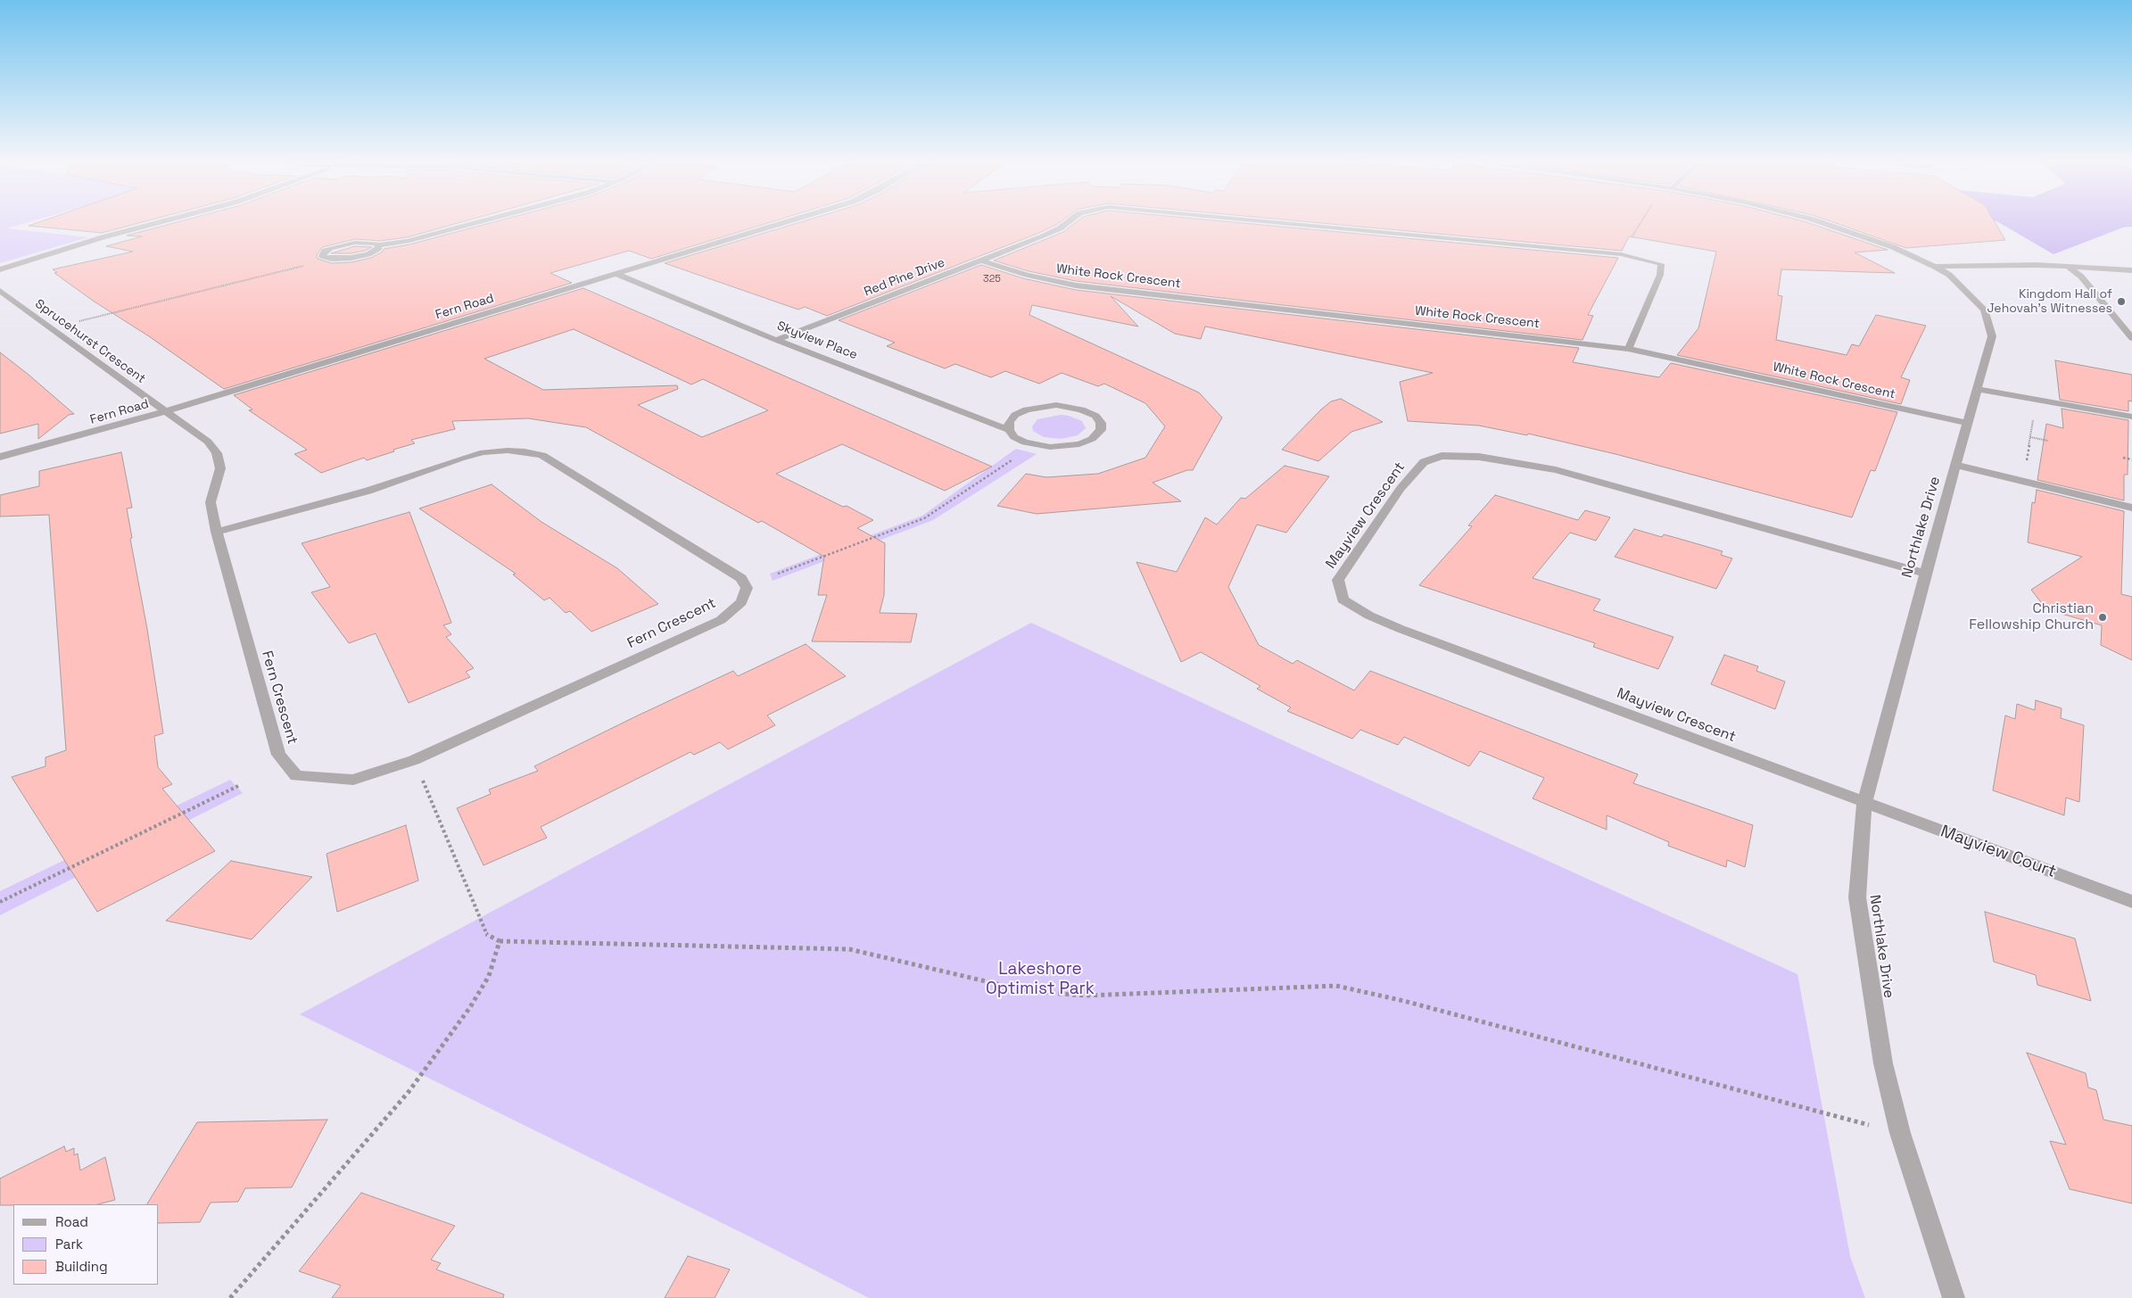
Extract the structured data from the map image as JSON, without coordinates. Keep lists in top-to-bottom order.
{
  "streets": {
    "street": [
      "White Rock Crescent",
      "Red Pine Drive",
      "Fern Road",
      "Skyview Place",
      "Sprucehurst Crescent",
      "Mayview Crescent",
      "Northlake Drive",
      "Fern Crescent",
      "Mayview Court"
    ]
  },
  "crossings": [
    ["White Rock Crescent", "Red Pine Drive"],
    ["White Rock Crescent", "Northlake Drive"],
    ["Red Pine Drive", "Skyview Place"],
    ["Fern Road", "Skyview Place"],
    ["Fern Road", "Sprucehurst Crescent"],
    ["Fern Road", "Fern Crescent"],
    ["Sprucehurst Crescent", "Fern Crescent"],
    ["Mayview Crescent", "Northlake Drive"],
    ["Mayview Crescent", "Mayview Court"],
    ["Northlake Drive", "Mayview Court"]
  ],
  "parks": ["Lakeshore Optimist Park"],
  "places": ["Kingdom Hall of Jehovah's Witnesses", "Christian Fellowship Church"],
  "house_numbers": ["325"],
  "legend": ["Road", "Park", "Building"]
}
